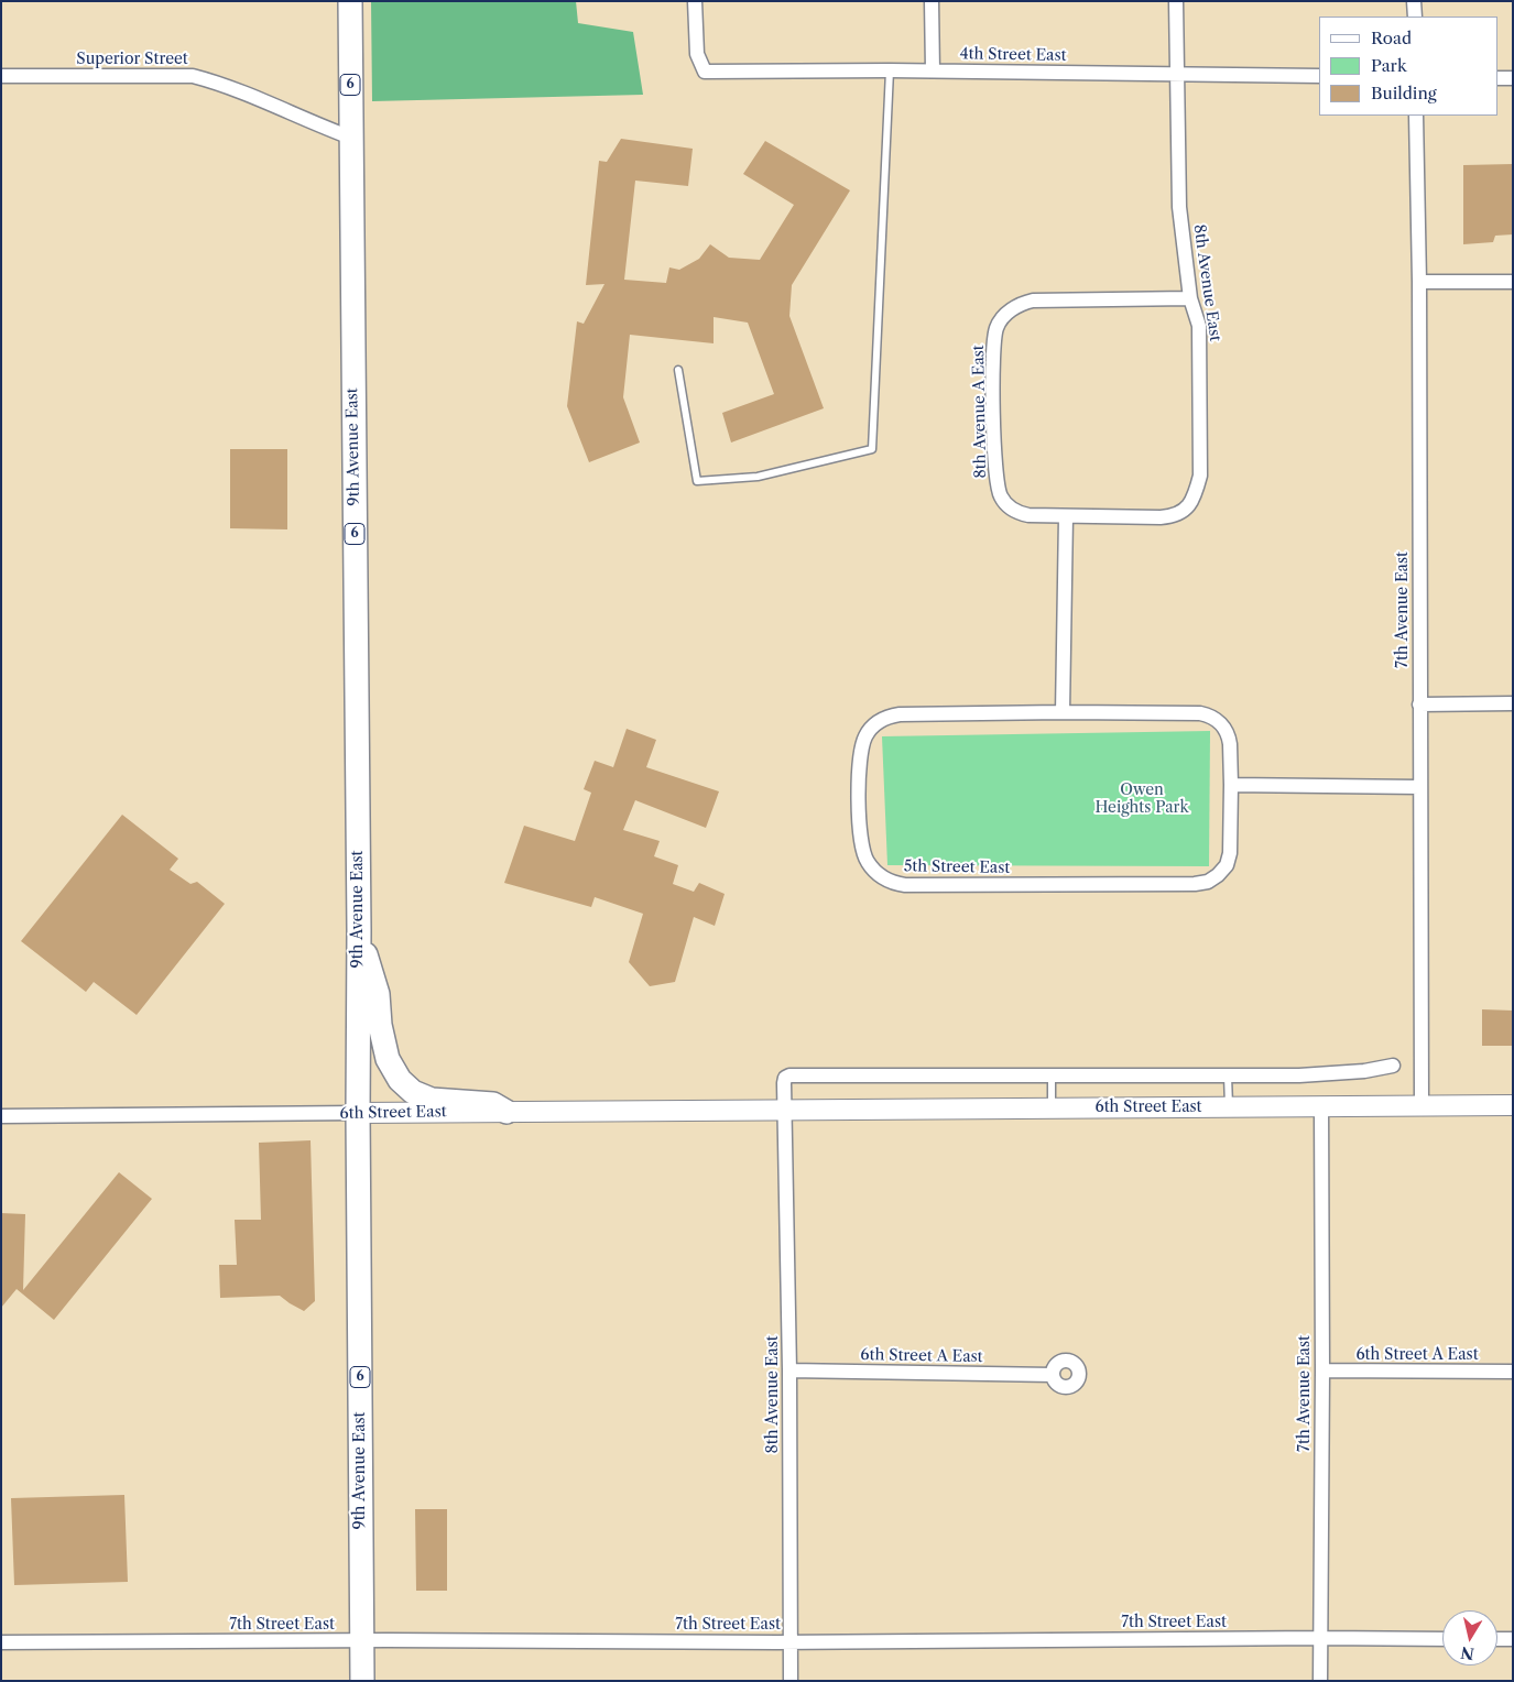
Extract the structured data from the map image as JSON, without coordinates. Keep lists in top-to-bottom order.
{
  "streets": {
    "highway": ["6", "9th Avenue East"],
    "main road": ["6th Street East"],
    "street": [
      "4th Street East",
      "Superior Street",
      "8th Avenue East",
      "8th Avenue A East",
      "7th Avenue East",
      "5th Street East",
      "6th Street A East",
      "7th Street East"
    ]
  },
  "crossings": [
    ["4th Street East", "8th Avenue East"],
    ["Superior Street", "6"],
    ["Superior Street", "9th Avenue East"],
    ["6", "9th Avenue East"],
    ["8th Avenue East", "8th Avenue A East"],
    ["8th Avenue East", "6th Street East"],
    ["8th Avenue East", "6th Street A East"],
    ["8th Avenue East", "7th Street East"],
    ["9th Avenue East", "6th Street East"],
    ["9th Avenue East", "7th Street East"],
    ["7th Avenue East", "6th Street East"],
    ["7th Avenue East", "6th Street A East"],
    ["7th Avenue East", "7th Street East"]
  ],
  "parks": ["Owen Heights Park"],
  "legend": ["Road", "Park", "Building"],
  "north": "bottom"
}
